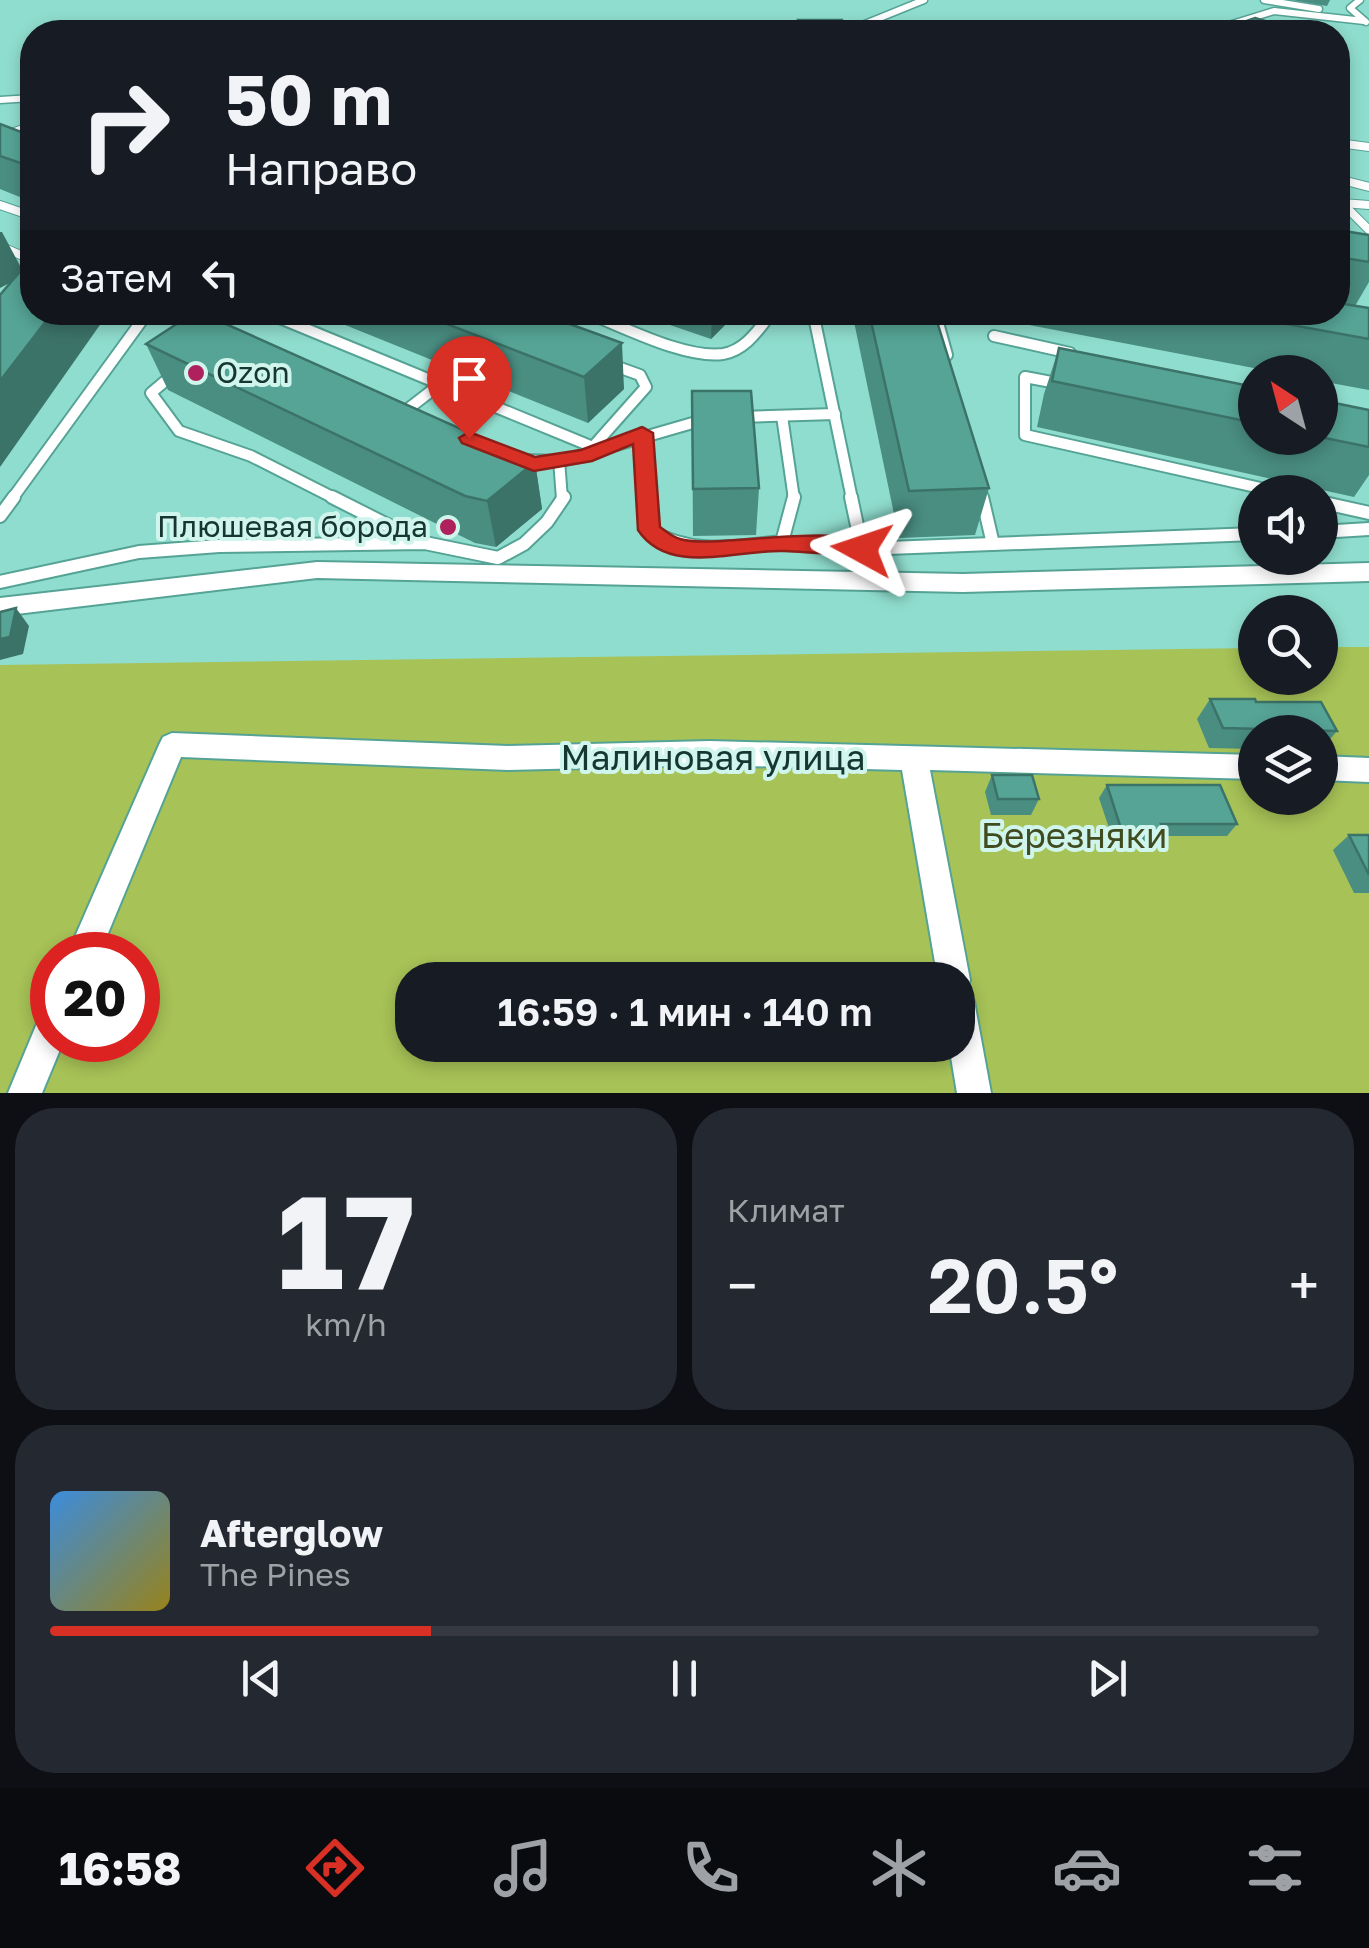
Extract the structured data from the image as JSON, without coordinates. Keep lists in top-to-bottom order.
{
  "streets": {
    "street": ["Малиновая улица"]
  },
  "parks": ["Березняки"],
  "places": ["Ozon", "Плюшевая борода"],
  "north": "top left",
  "page": {
    "turn": ["50 m", "Направо"],
    "then": "Затем",
    "limit": "20",
    "trip": "16:59 · 1 мин · 140 m",
    "tile": [
      ["17", "km/h"],
      "Климат"
    ],
    "heat": ["−", "20.5°", "+"],
    "song": ["Afterglow", "The Pines"],
    "tabs": "16:58"
  }
}
